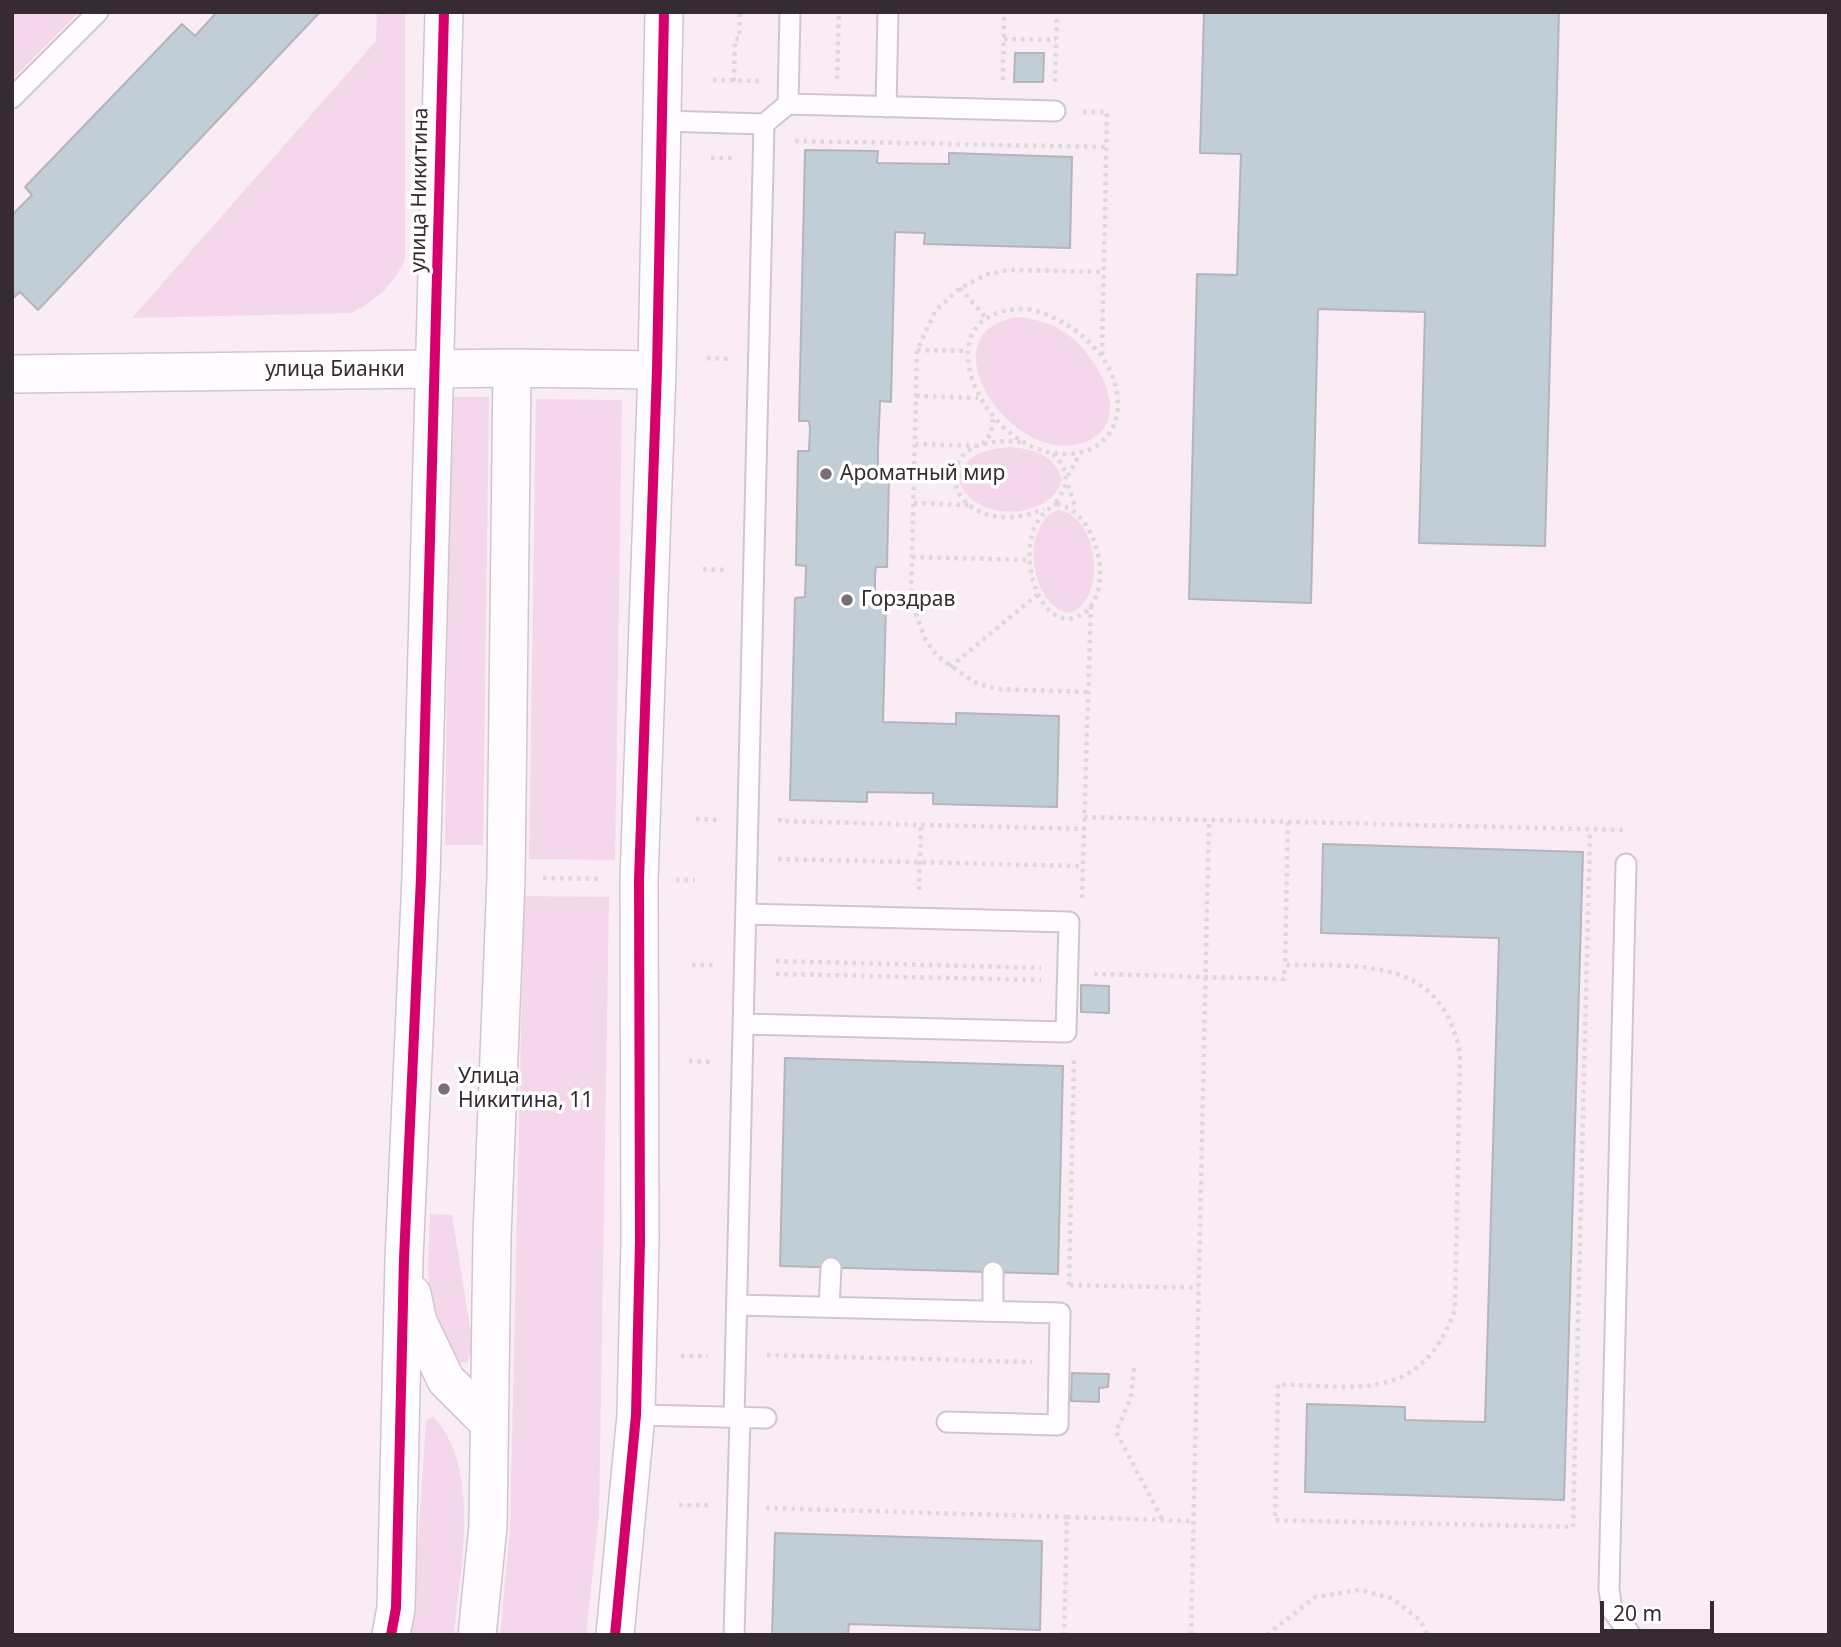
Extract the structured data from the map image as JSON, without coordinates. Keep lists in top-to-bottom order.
{
  "streets": {
    "street": ["улица Никитина", "улица Бианки"]
  },
  "crossings": [
    ["улица Никитина", "улица Бианки"]
  ],
  "places": ["Ароматный мир", "Горздрав", "Улица Никитина, 11"],
  "scale_bar": "20 m"
}
